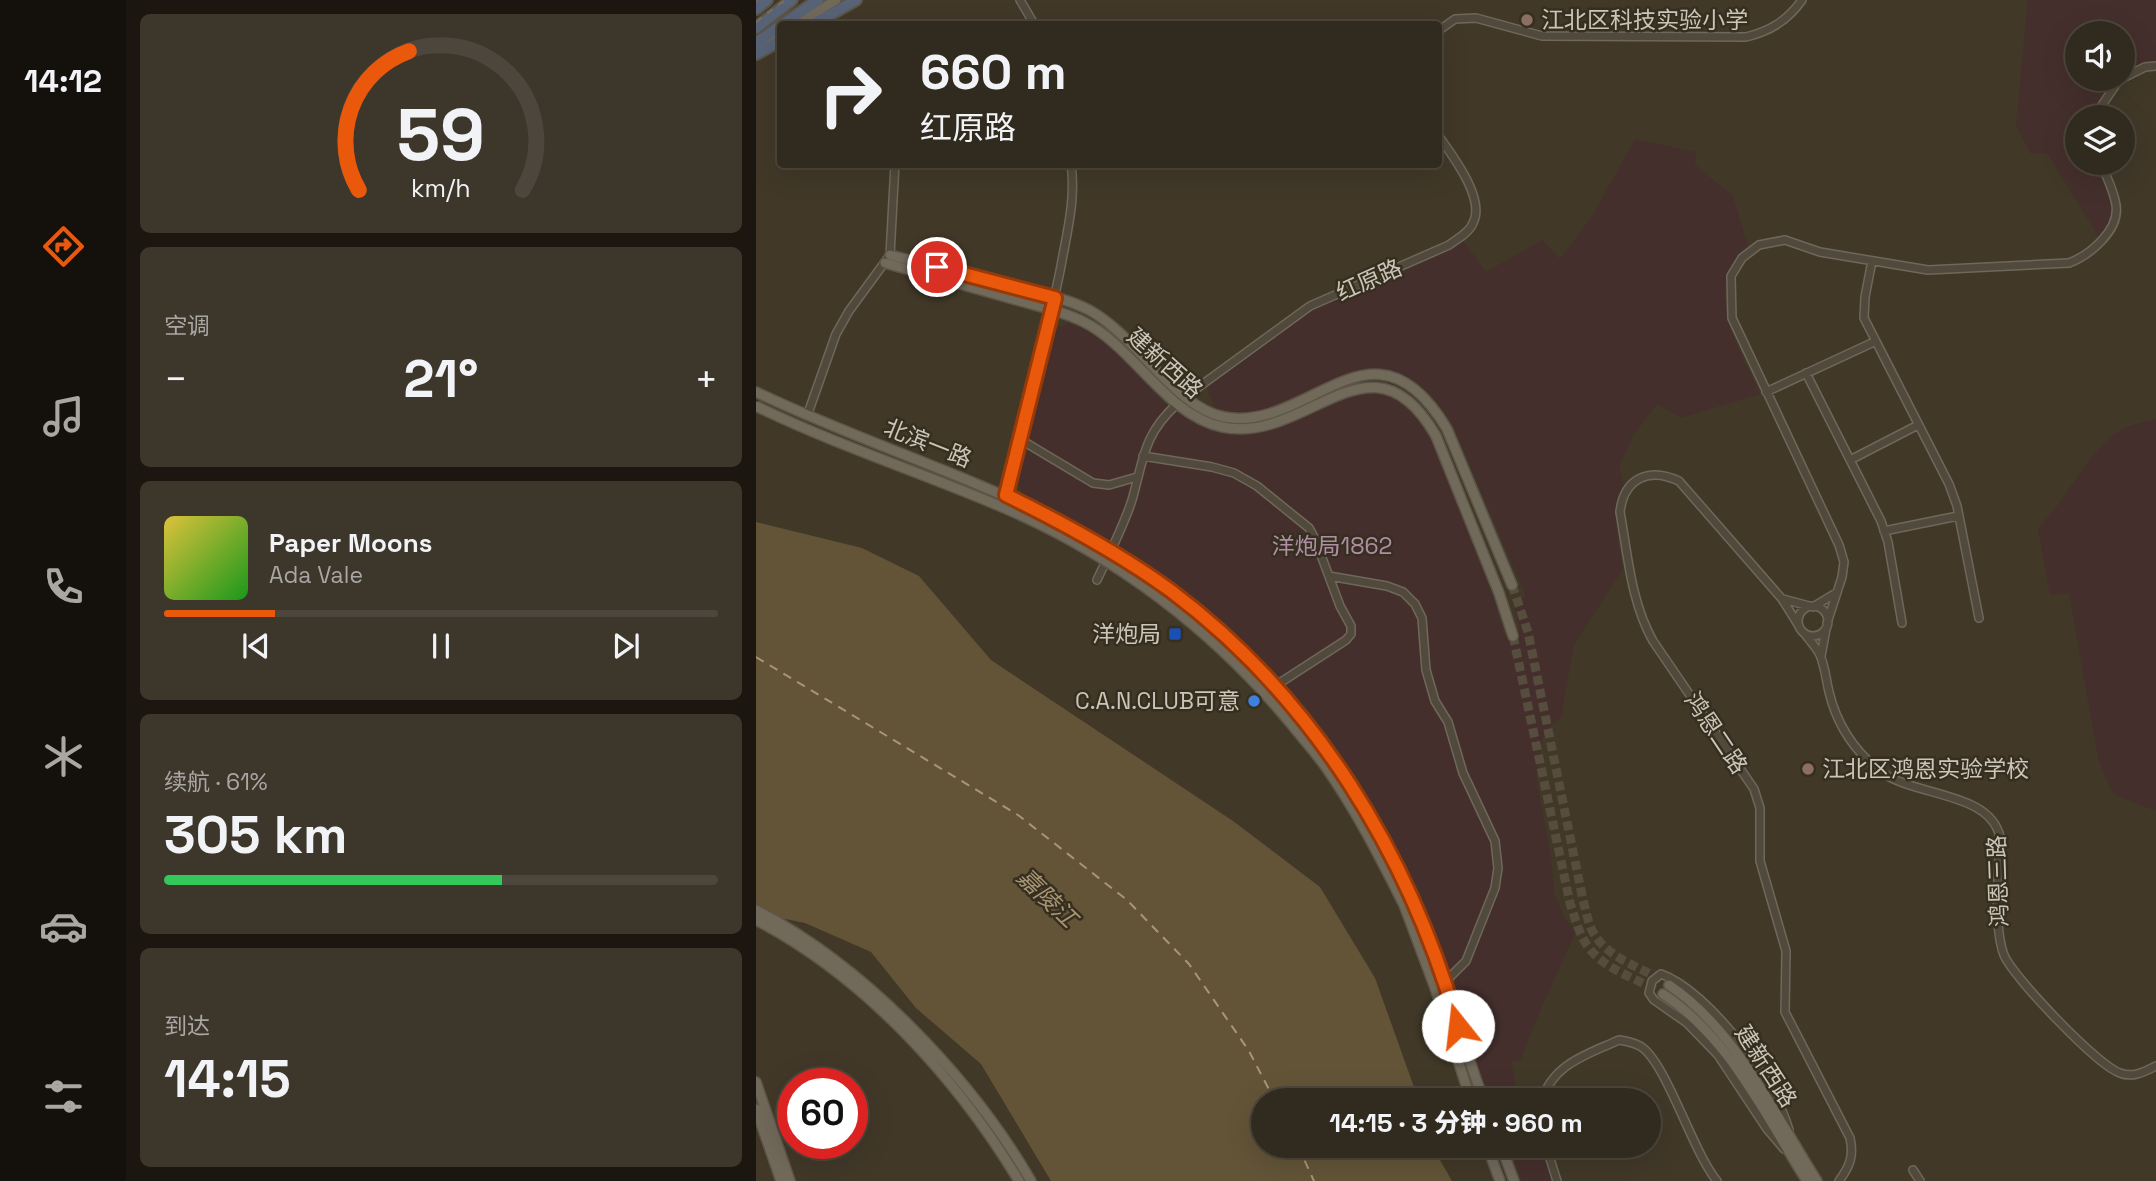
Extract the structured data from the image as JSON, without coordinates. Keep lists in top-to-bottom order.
{
  "streets": {
    "main road": ["建新西路", "北滨一路"],
    "street": ["红原路", "鸿恩二路", "鸿恩三路"]
  },
  "crossings": [
    ["红原路", "建新西路"]
  ],
  "water": ["嘉陵江"],
  "parks": ["洋炮局1862"],
  "places": {
    "other": ["江北区科技实验小学", "C.A.N.CLUB可意", "江北区鸿恩实验学校"],
    "transit": ["洋炮局"]
  },
  "page": {
    "tabs": "14:12",
    "turn": ["660 m", "红原路"],
    "tile": [
      "空调",
      ["续航 · 61%", "305 km"],
      ["到达", "14:15"]
    ],
    "heat": ["−", "21°", "+"],
    "song": ["Paper Moons", "Ada Vale"],
    "limit": "60",
    "trip": "14:15 · 3 分钟 · 960 m",
    "gauge": ["59", "km/h"]
  }
}
